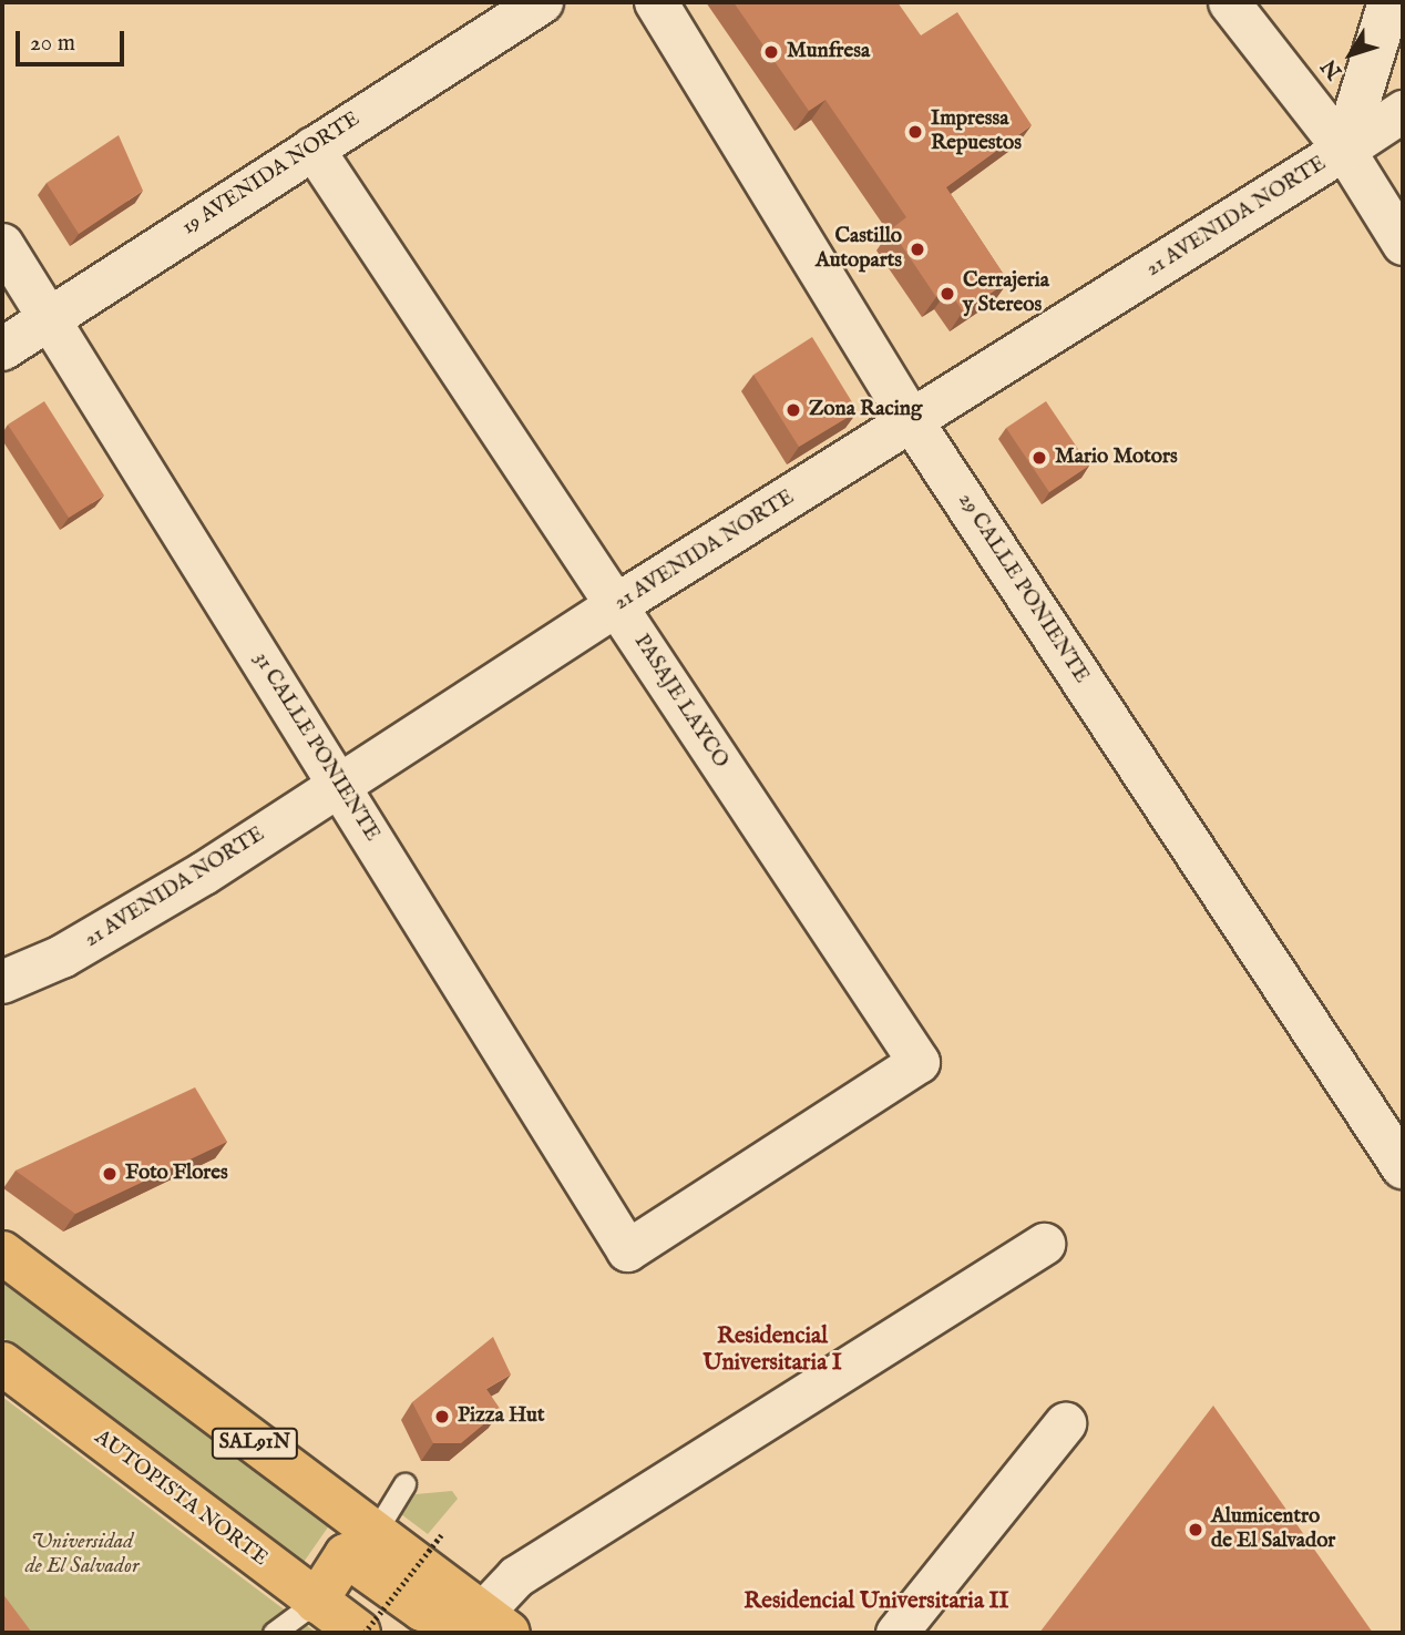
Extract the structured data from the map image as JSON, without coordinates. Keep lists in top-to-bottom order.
{
  "streets": {
    "main road": [
      "19 AVENIDA NORTE",
      "21 AVENIDA NORTE",
      "29 CALLE PONIENTE",
      "SAL91N",
      "AUTOPISTA NORTE"
    ],
    "street": ["PASAJE LAYCO", "31 CALLE PONIENTE"]
  },
  "crossings": [
    ["19 AVENIDA NORTE", "PASAJE LAYCO"],
    ["19 AVENIDA NORTE", "31 CALLE PONIENTE"],
    ["21 AVENIDA NORTE", "29 CALLE PONIENTE"],
    ["21 AVENIDA NORTE", "PASAJE LAYCO"],
    ["21 AVENIDA NORTE", "31 CALLE PONIENTE"],
    ["PASAJE LAYCO", "31 CALLE PONIENTE"]
  ],
  "districts": ["Residencial Universitaria I", "Residencial Universitaria II"],
  "parks": ["Universidad de El Salvador"],
  "places": [
    "Munfresa",
    "Impressa Repuestos",
    "Castillo Autoparts",
    "Cerrajeria y Stereos",
    "Zona Racing",
    "Mario Motors",
    "Foto Flores",
    "Pizza Hut",
    "Alumicentro de El Salvador"
  ],
  "scale_bar": "20 m",
  "north": "bottom left"
}
